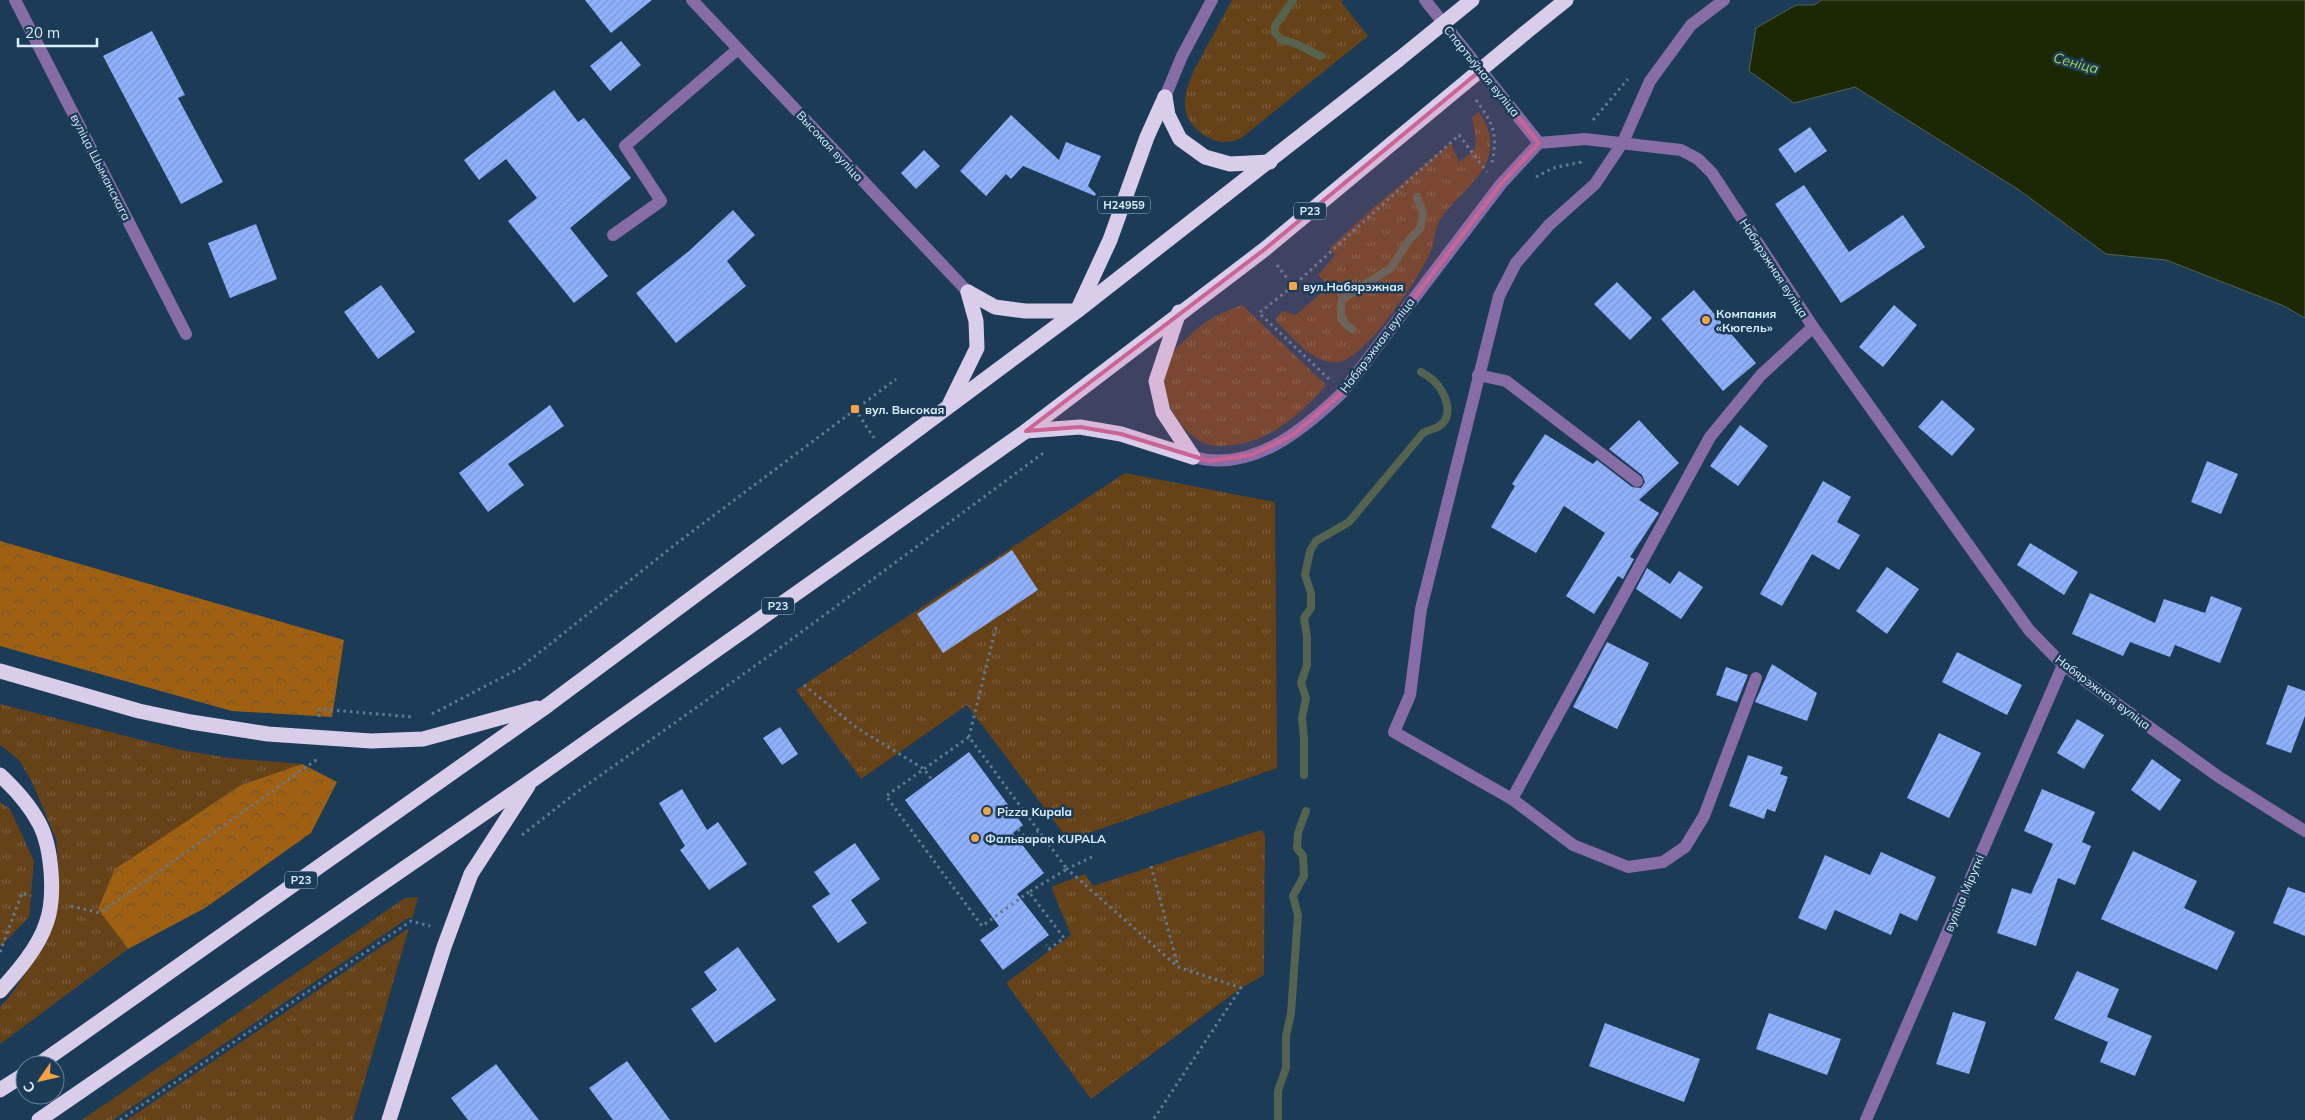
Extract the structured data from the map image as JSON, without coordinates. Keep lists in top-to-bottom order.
{
  "streets": {
    "highway": ["Н24959", "Р23"],
    "street": [
      "Спартыўная вуліца",
      "Высокая вуліца",
      "вуліца Шыманскага",
      "Набярэжная вуліца",
      "вуліца Міруткі"
    ]
  },
  "crossings": [
    ["Спартыўная вуліца", "Набярэжная вуліца"],
    ["Н24959", "Р23"],
    ["Набярэжная вуліца", "вуліца Міруткі"]
  ],
  "water": ["Сеніца"],
  "places": {
    "transit": ["вул.Набярэжная", "вул. Высокая"],
    "other": ["Компания «Кюгель»", "Pizza Kupala", "Фальварак KUPALA"]
  },
  "scale_bar": "20 m",
  "north": "bottom left"
}
